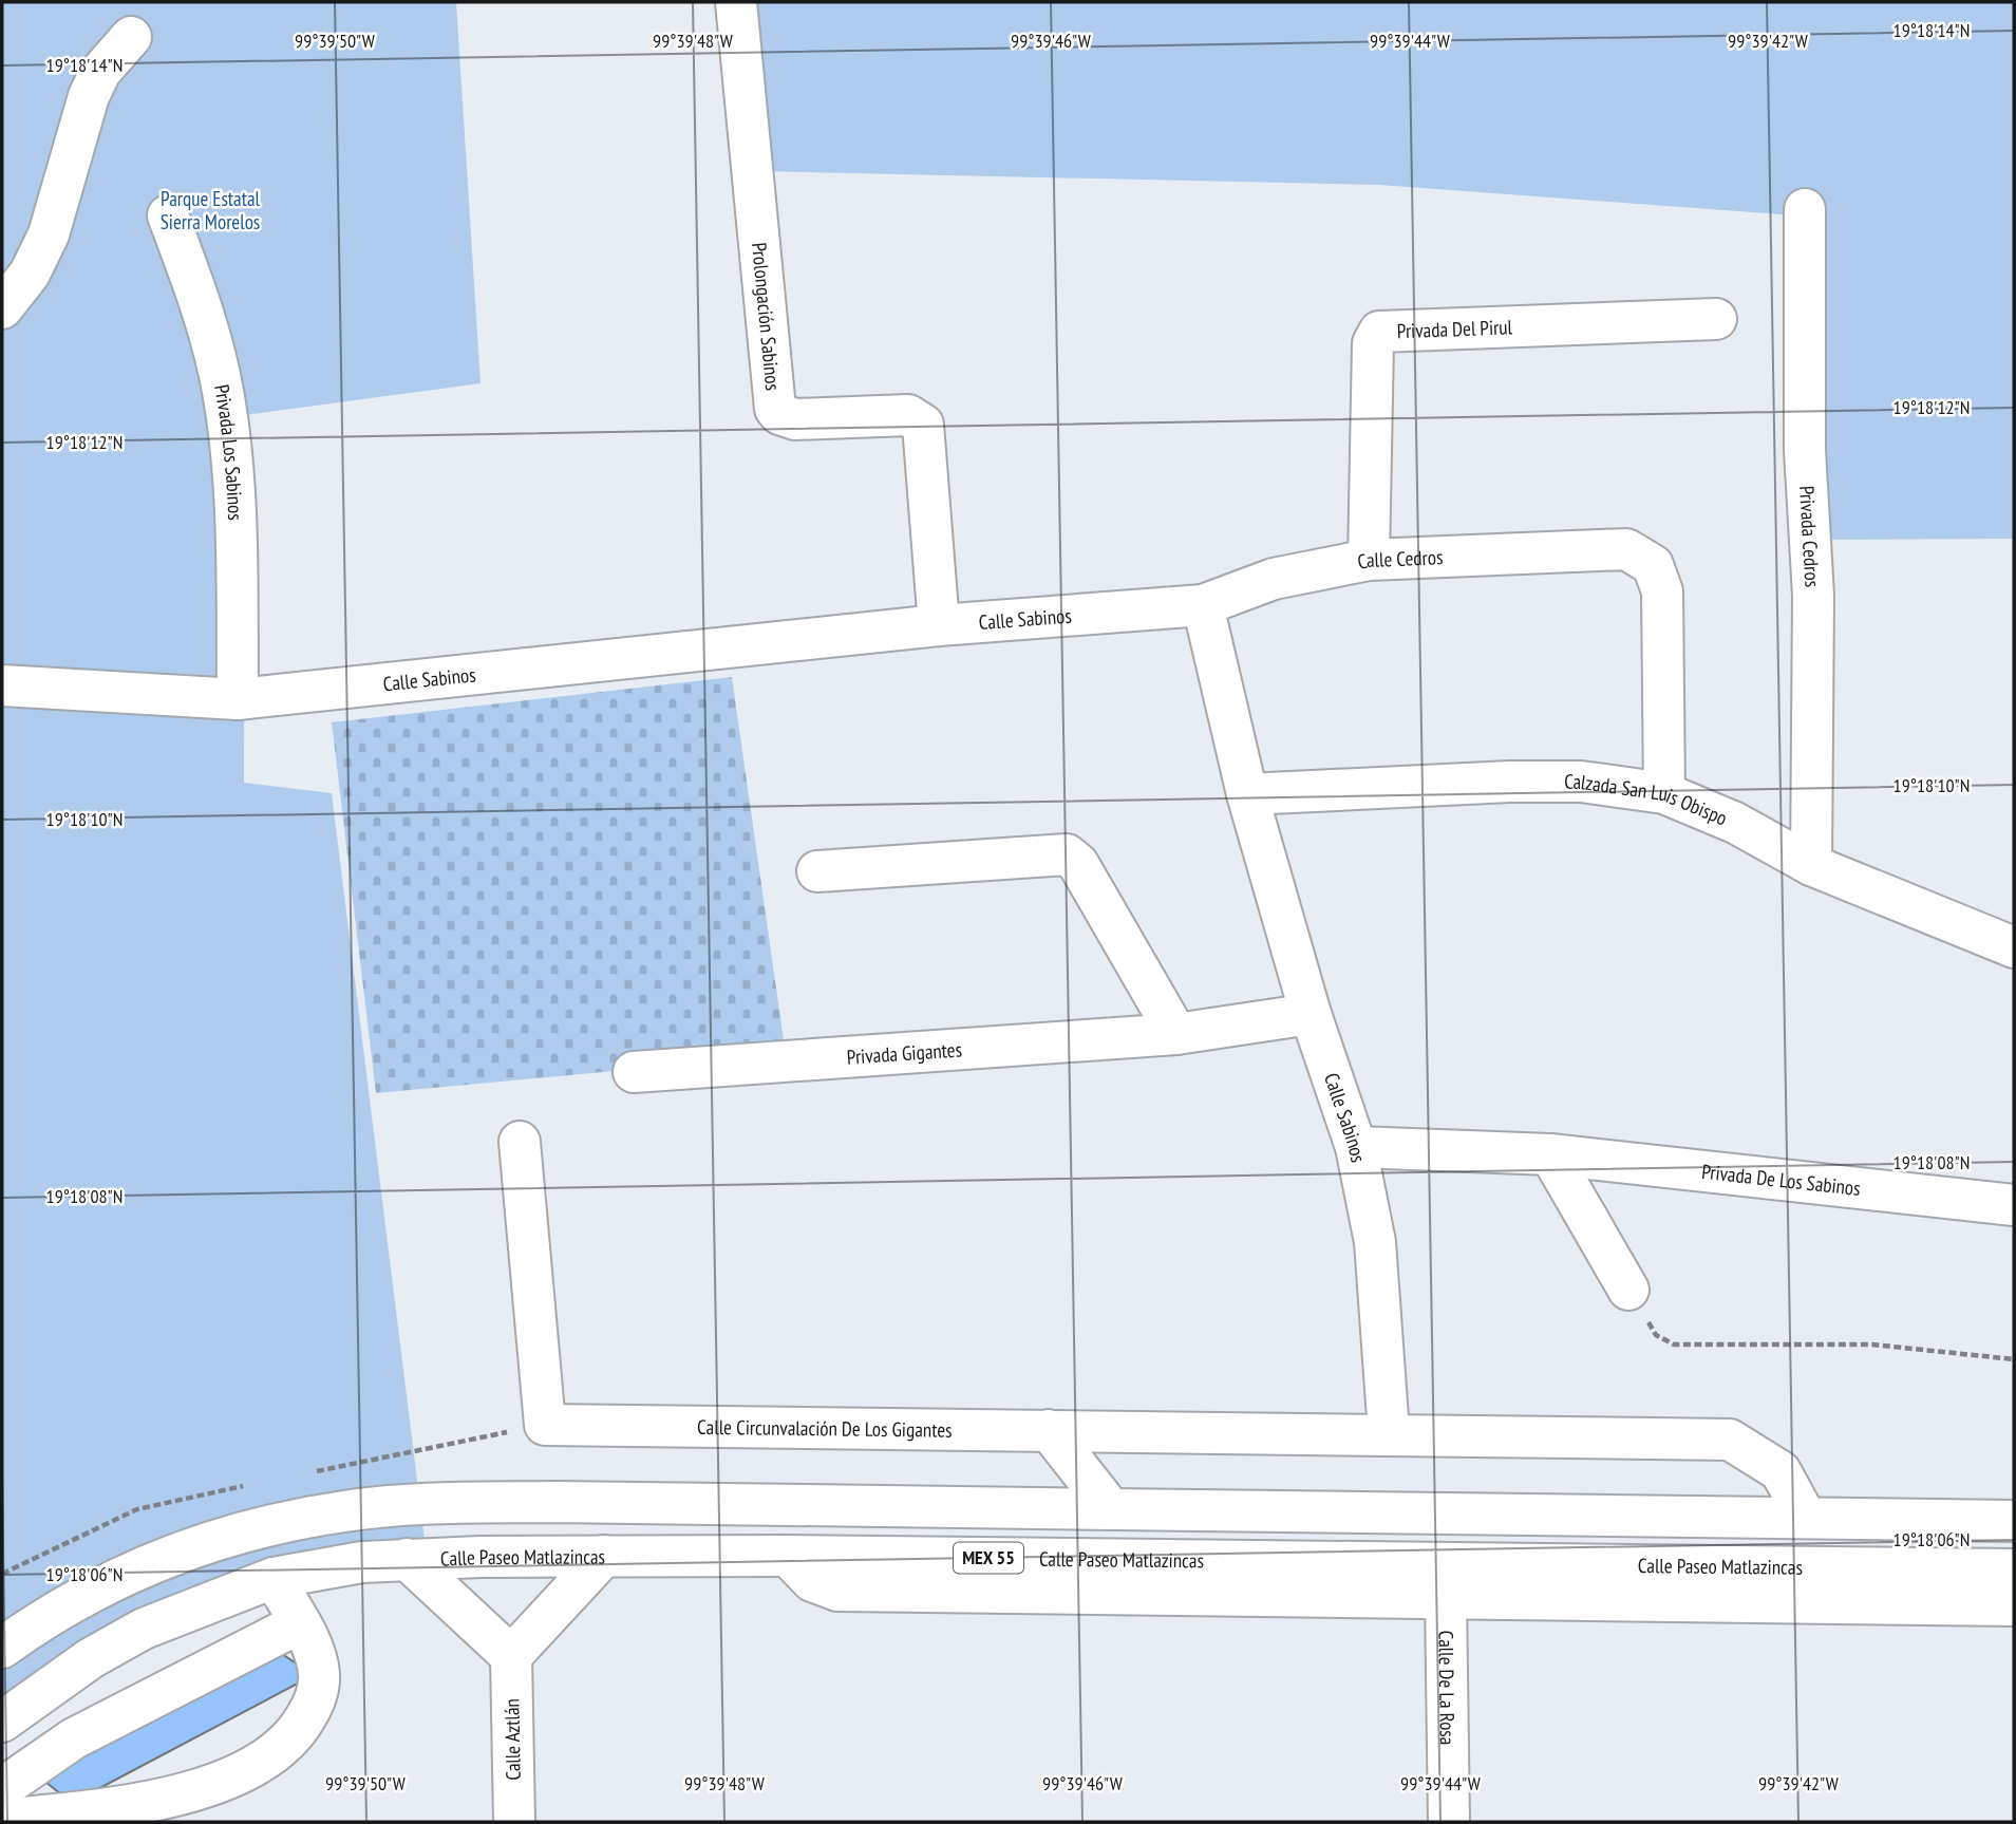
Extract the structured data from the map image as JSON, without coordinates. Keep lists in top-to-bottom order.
{
  "streets": {
    "main road": [
      "Prolongación Sabinos",
      "Privada Del Pirul",
      "Privada Los Sabinos",
      "Privada Cedros",
      "Calle Cedros",
      "Calle Sabinos",
      "Calzada San Luis Obispo",
      "Privada Gigantes",
      "Privada De Los Sabinos",
      "Calle Circunvalación De Los Gigantes",
      "Calle Paseo Matlazincas",
      "MEX 55",
      "Calle De La Rosa",
      "Calle Aztlán"
    ]
  },
  "crossings": [
    ["Prolongación Sabinos", "Calle Sabinos"],
    ["Privada Del Pirul", "Calle Cedros"],
    ["Privada Los Sabinos", "Calle Sabinos"],
    ["Privada Cedros", "Calzada San Luis Obispo"],
    ["Calle Cedros", "Calle Sabinos"],
    ["Calle Cedros", "Calzada San Luis Obispo"],
    ["Calle Sabinos", "Calzada San Luis Obispo"],
    ["Calle Sabinos", "Privada Gigantes"],
    ["Calle Sabinos", "Privada De Los Sabinos"],
    ["Calle Sabinos", "Calle Circunvalación De Los Gigantes"]
  ],
  "parks": ["Parque Estatal Sierra Morelos"],
  "coordinates": [
    "19°18'14\"N",
    "99°39'50\"W",
    "99°39'48\"W",
    "99°39'46\"W",
    "99°39'44\"W",
    "99°39'42\"W",
    "19°18'12\"N",
    "19°18'10\"N",
    "19°18'08\"N",
    "19°18'06\"N"
  ]
}
